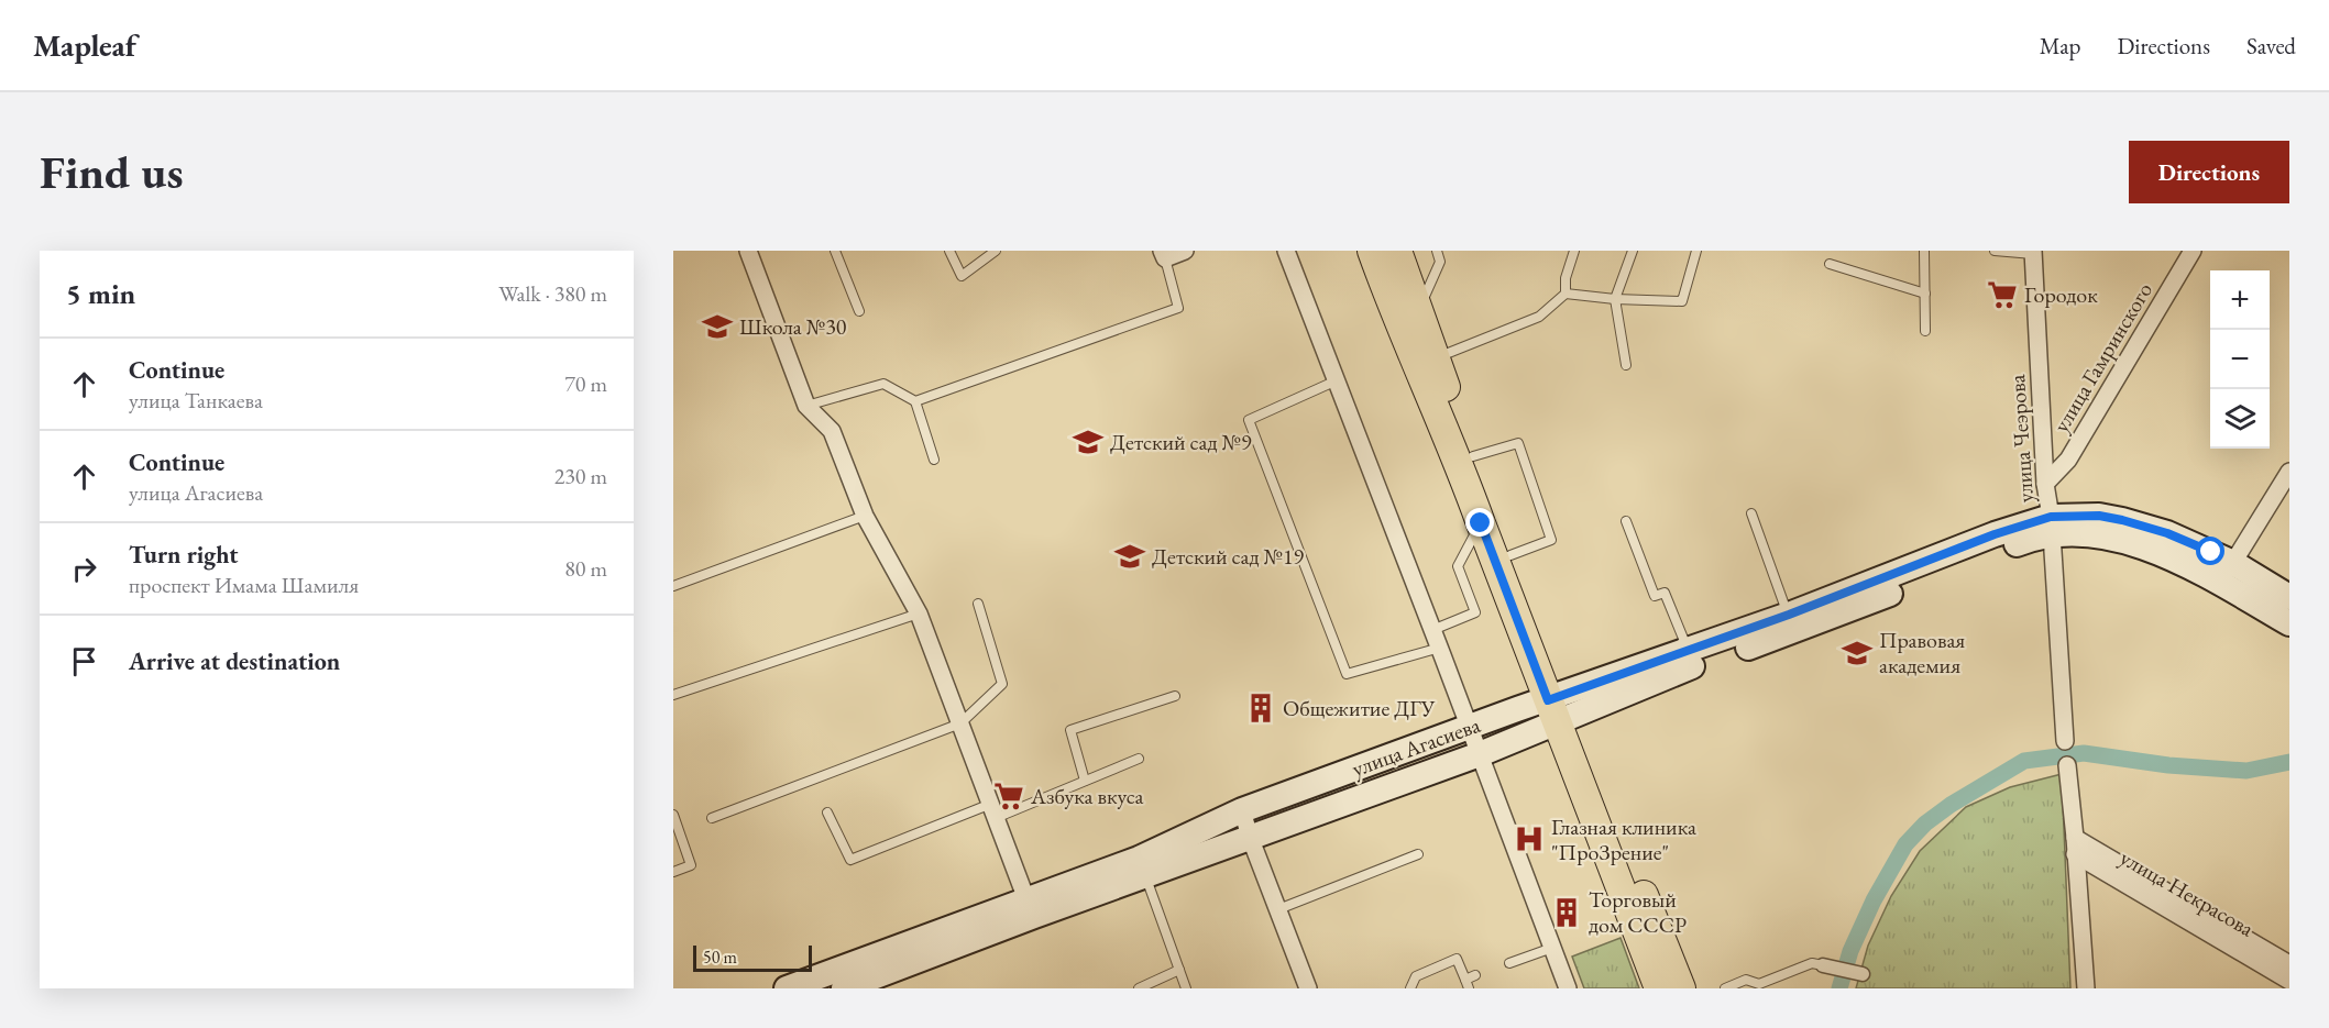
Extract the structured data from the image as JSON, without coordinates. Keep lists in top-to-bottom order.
{
  "streets": {
    "main road": ["улица Агасиева"],
    "street": ["улица Гамринского", "улица Чеэрова", "улица Некрасова"]
  },
  "crossings": [
    ["улица Гамринского", "улица Чеэрова"],
    ["улица Чеэрова", "улица Агасиева"]
  ],
  "places": {
    "supermarket": ["Городок", "Азбука вкуса"],
    "school or university": [
      "Школа №30",
      "Детский сад №9",
      "Детский сад №19",
      "Правовая академия"
    ],
    "building": ["Общежитие ДГУ", "Торговый дом СССР"],
    "hospital": ["Глазная клиника \"ПроЗрение\""]
  },
  "scale_bar": "50 m",
  "page": {
    "header": "Mapleaf",
    "nav": ["Map", "Directions", "Saved"],
    "buttons": "Directions",
    "title": "Find us",
    "heading": ["5 min", "Walk · 380 m"],
    "map_buttons": ["+", "−"],
    "list": [
      ["Continue", "улица Танкаева", "70 m"],
      ["Continue", "улица Агасиева", "230 m"],
      ["Turn right", "проспект Имама Шамиля", "80 m"],
      "Arrive at destination"
    ],
    "scale": "50 m"
  }
}
